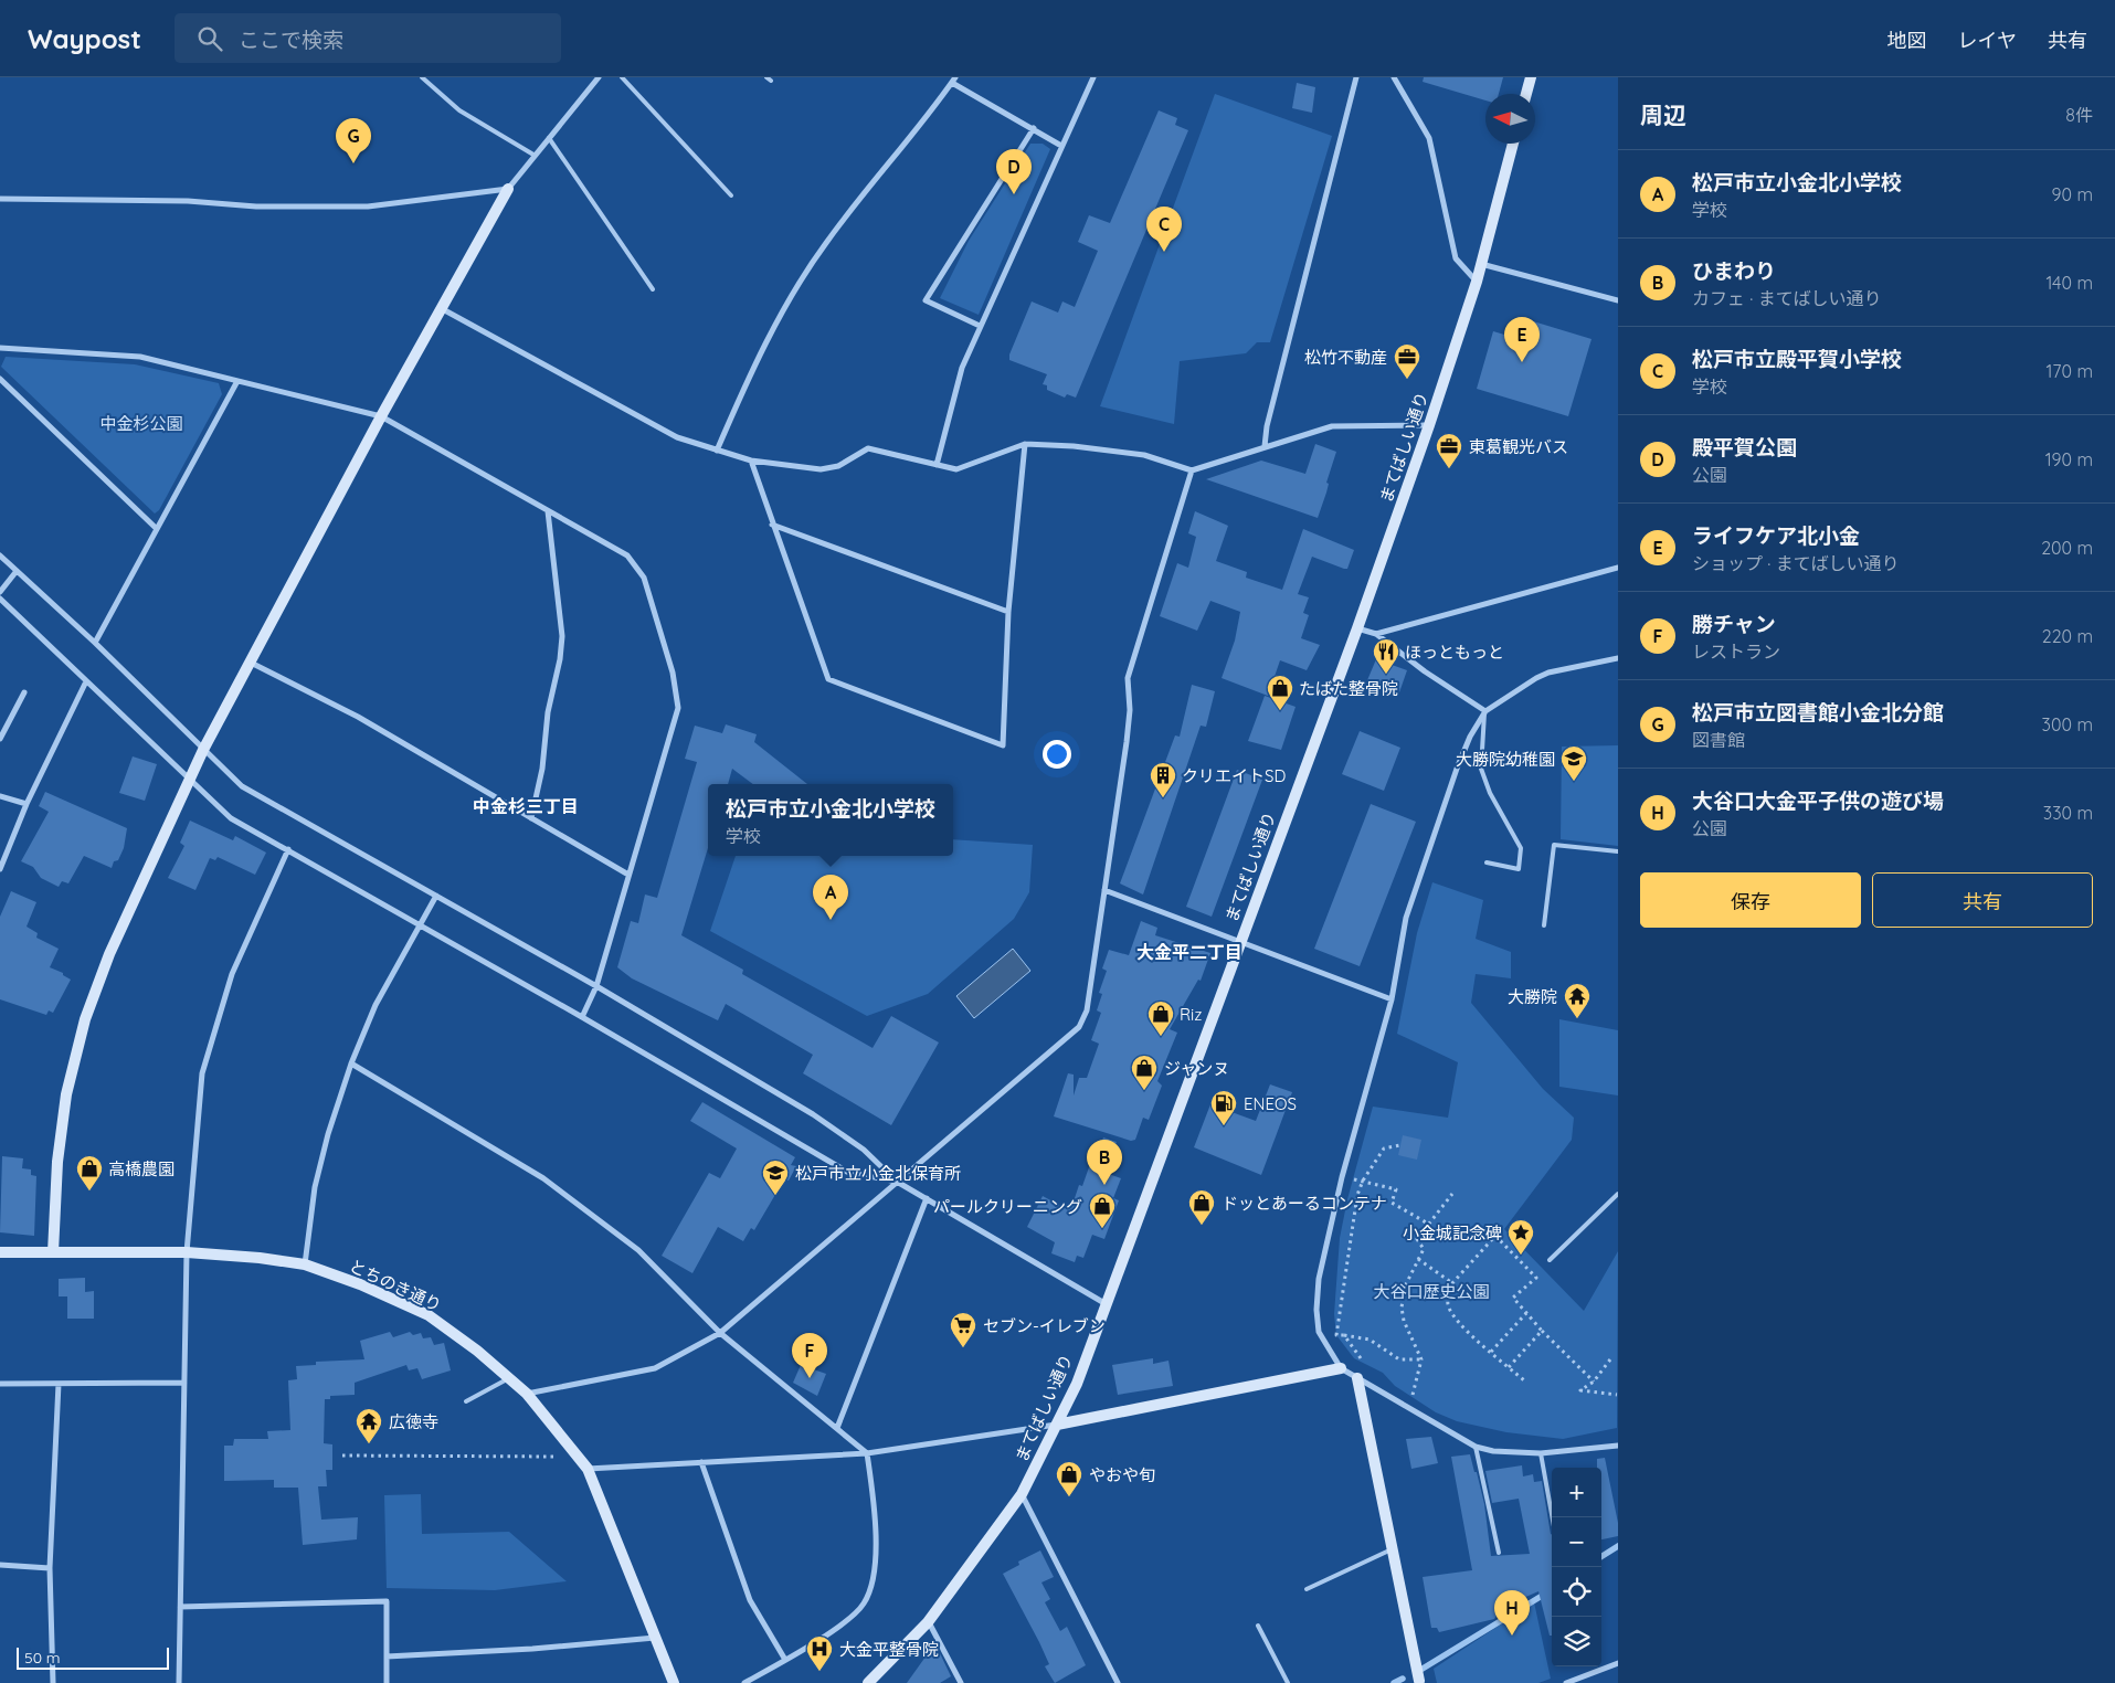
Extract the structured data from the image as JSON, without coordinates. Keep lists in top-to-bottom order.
{
  "streets": {
    "street": ["まてばしい通り", "とちのき通り"]
  },
  "districts": ["中金杉三丁目", "大金平二丁目"],
  "parks": ["中金杉公園", "大谷口歴史公園"],
  "places": {
    "office": ["松竹不動産", "東葛観光バス"],
    "restaurant": ["ほっともっと"],
    "shop": [
      "たばた整骨院",
      "Riz",
      "ジャンヌ",
      "高橋農園",
      "ドッとあーるコンテナ",
      "パールクリーニング",
      "やおや旬"
    ],
    "school or university": ["大勝院幼稚園", "松戸市立小金北保育所"],
    "building": ["クリエイトSD"],
    "temple": ["大勝院", "広徳寺"],
    "fuel station": ["ENEOS"],
    "place": ["小金城記念碑"],
    "supermarket": ["セブン-イレブン"],
    "hospital": ["大金平整骨院"]
  },
  "scale_bar": "50 m",
  "north": "left",
  "page": {
    "header": "Waypost",
    "search": "ここで検索",
    "nav": ["地図", "レイヤ", "共有"],
    "heading": ["周辺", "8件"],
    "pins": [
      "G",
      "D",
      "C",
      "E",
      "A",
      "B",
      "F",
      "H"
    ],
    "list": [
      {
        "mark": "A",
        "name": "松戸市立小金北小学校",
        "note": "学校",
        "value": "90 m"
      },
      {
        "mark": "B",
        "name": "ひまわり",
        "note": "カフェ · まてばしい通り",
        "value": "140 m"
      },
      {
        "mark": "C",
        "name": "松戸市立殿平賀小学校",
        "note": "学校",
        "value": "170 m"
      },
      {
        "mark": "D",
        "name": "殿平賀公園",
        "note": "公園",
        "value": "190 m"
      },
      {
        "mark": "E",
        "name": "ライフケア北小金",
        "note": "ショップ · まてばしい通り",
        "value": "200 m"
      },
      {
        "mark": "F",
        "name": "勝チャン",
        "note": "レストラン",
        "value": "220 m"
      },
      {
        "mark": "G",
        "name": "松戸市立図書館小金北分館",
        "note": "図書館",
        "value": "300 m"
      },
      {
        "mark": "H",
        "name": "大谷口大金平子供の遊び場",
        "note": "公園",
        "value": "330 m"
      }
    ],
    "popup": ["松戸市立小金北小学校", "学校"],
    "buttons": ["保存", "共有"],
    "map_buttons": ["+", "−"],
    "scale": "50 m"
  }
}
